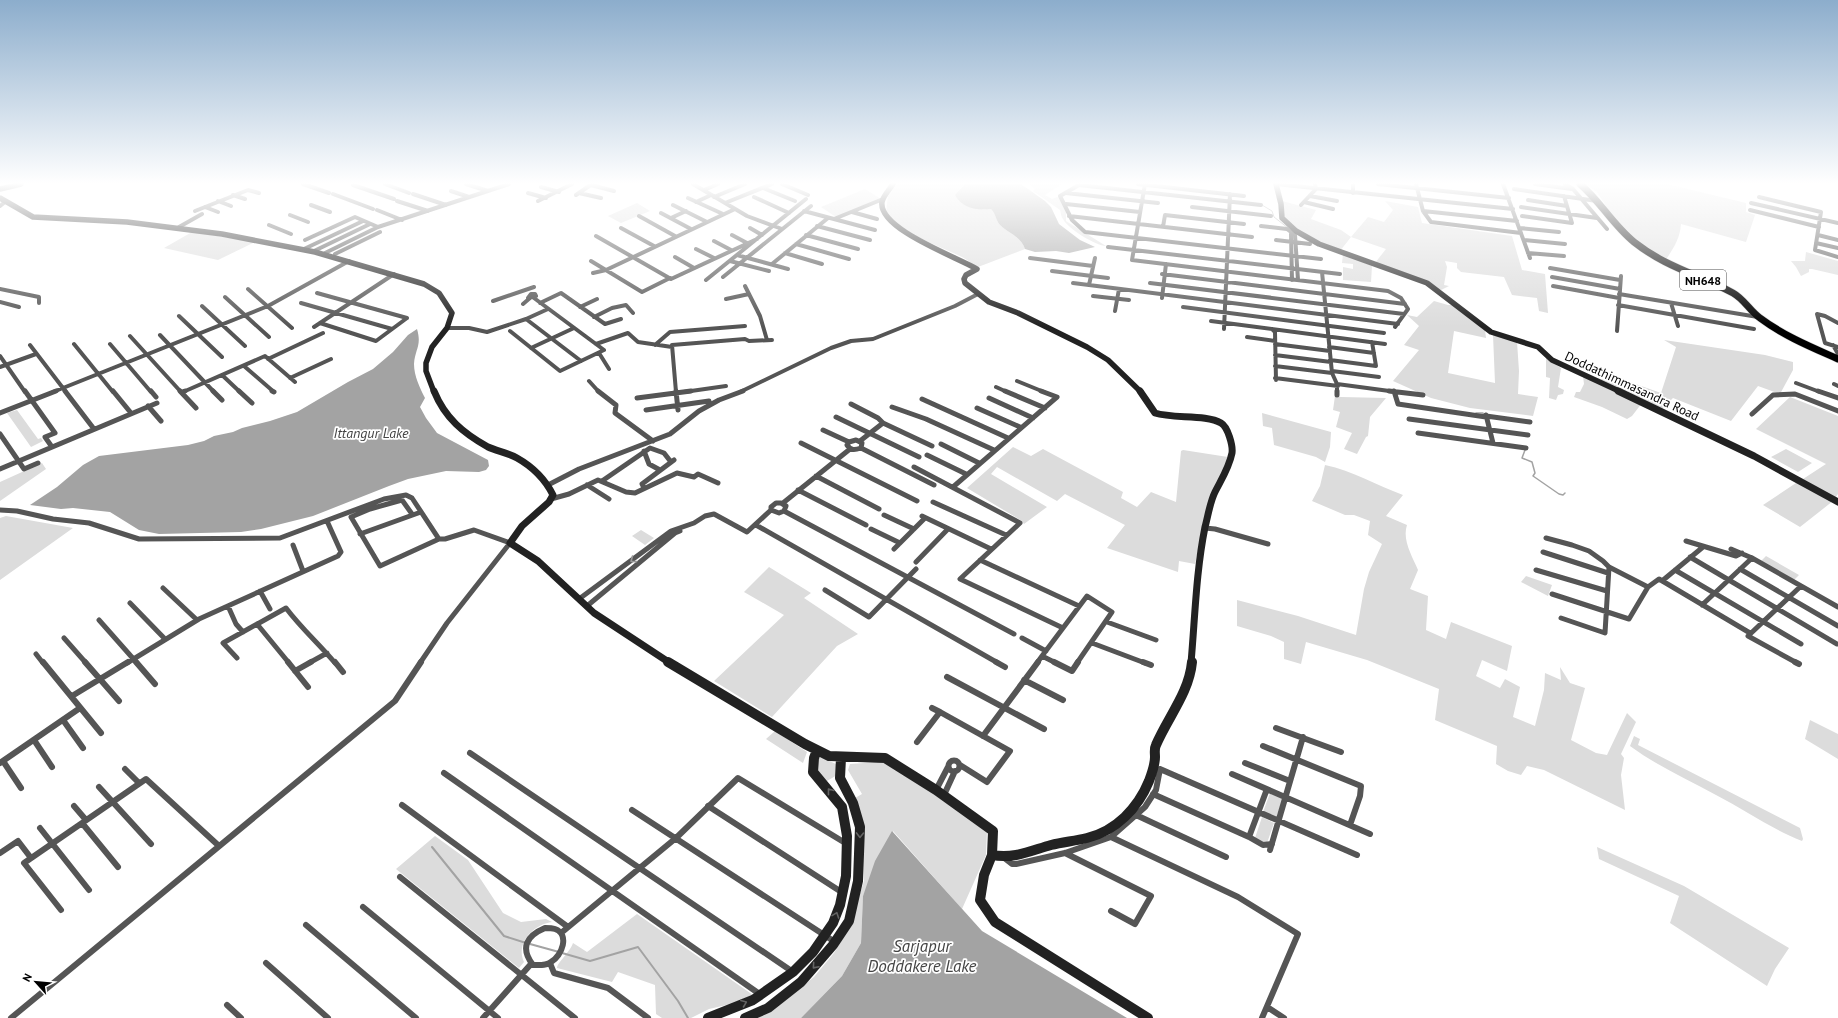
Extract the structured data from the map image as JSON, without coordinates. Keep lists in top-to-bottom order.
{
  "streets": {
    "highway": ["NH648"],
    "street": ["Doddathimmasandra Road"]
  },
  "water": ["Ittangur Lake", "Sarjapur Doddakere Lake"],
  "north": "top left"
}
